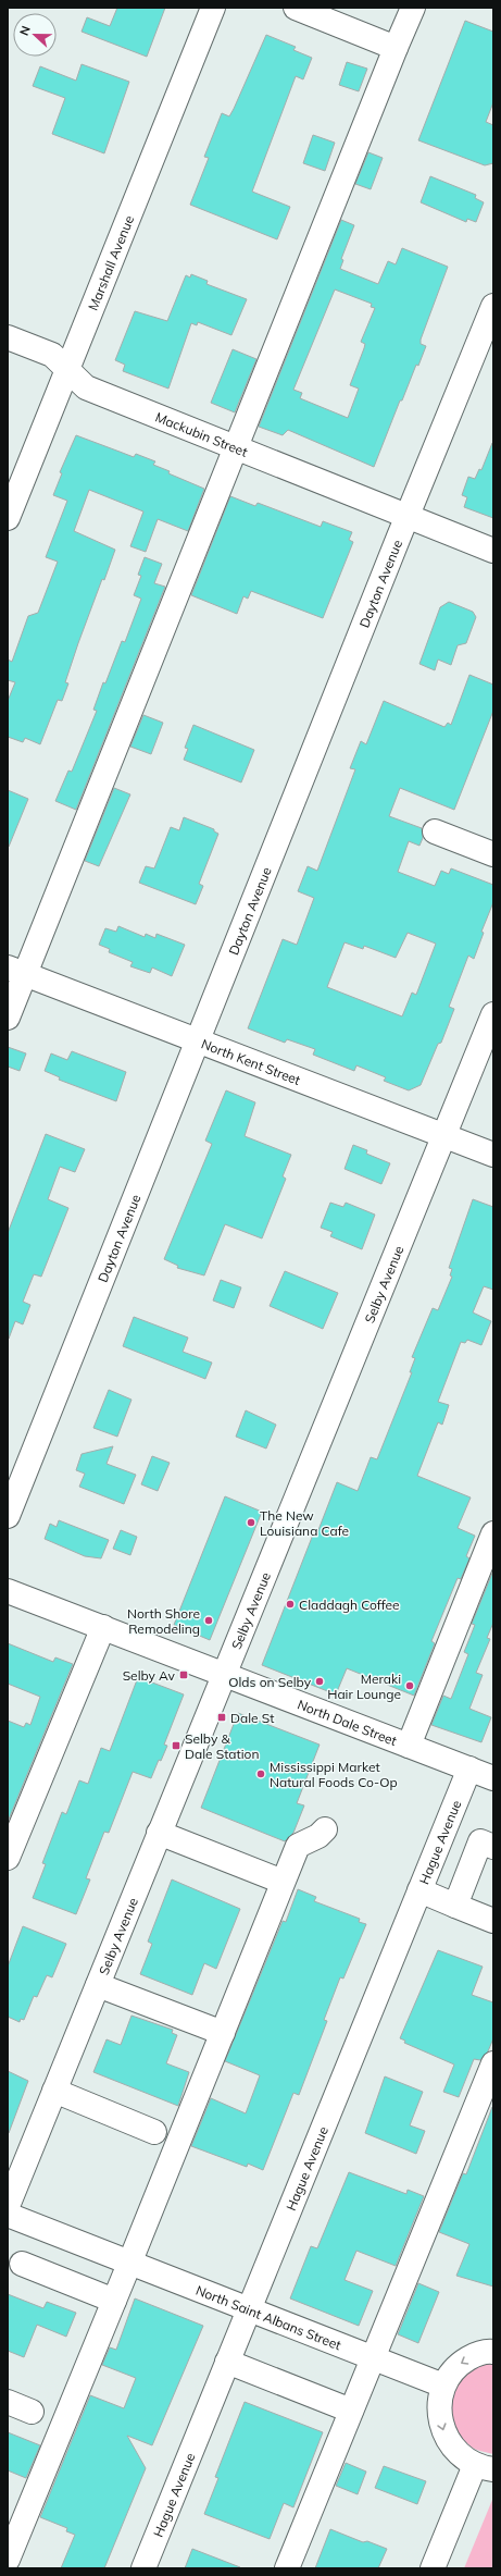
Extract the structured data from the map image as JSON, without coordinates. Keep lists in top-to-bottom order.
{
  "streets": {
    "street": [
      "Marshall Avenue",
      "Mackubin Street",
      "Dayton Avenue",
      "North Kent Street",
      "Selby Avenue",
      "North Dale Street",
      "Hague Avenue",
      "North Saint Albans Street"
    ]
  },
  "crossings": [
    ["Marshall Avenue", "Mackubin Street"],
    ["Mackubin Street", "Dayton Avenue"],
    ["Dayton Avenue", "North Kent Street"],
    ["North Kent Street", "Selby Avenue"],
    ["Selby Avenue", "North Dale Street"],
    ["North Dale Street", "Hague Avenue"],
    ["Hague Avenue", "North Saint Albans Street"]
  ],
  "places": {
    "other": [
      "The New Louisiana Cafe",
      "Claddagh Coffee",
      "North Shore Remodeling",
      "Olds on Selby",
      "Meraki Hair Lounge",
      "Mississippi Market Natural Foods Co-Op"
    ],
    "transit": ["Selby Av", "Dale St", "Selby & Dale Station"]
  },
  "north": "left"
}
